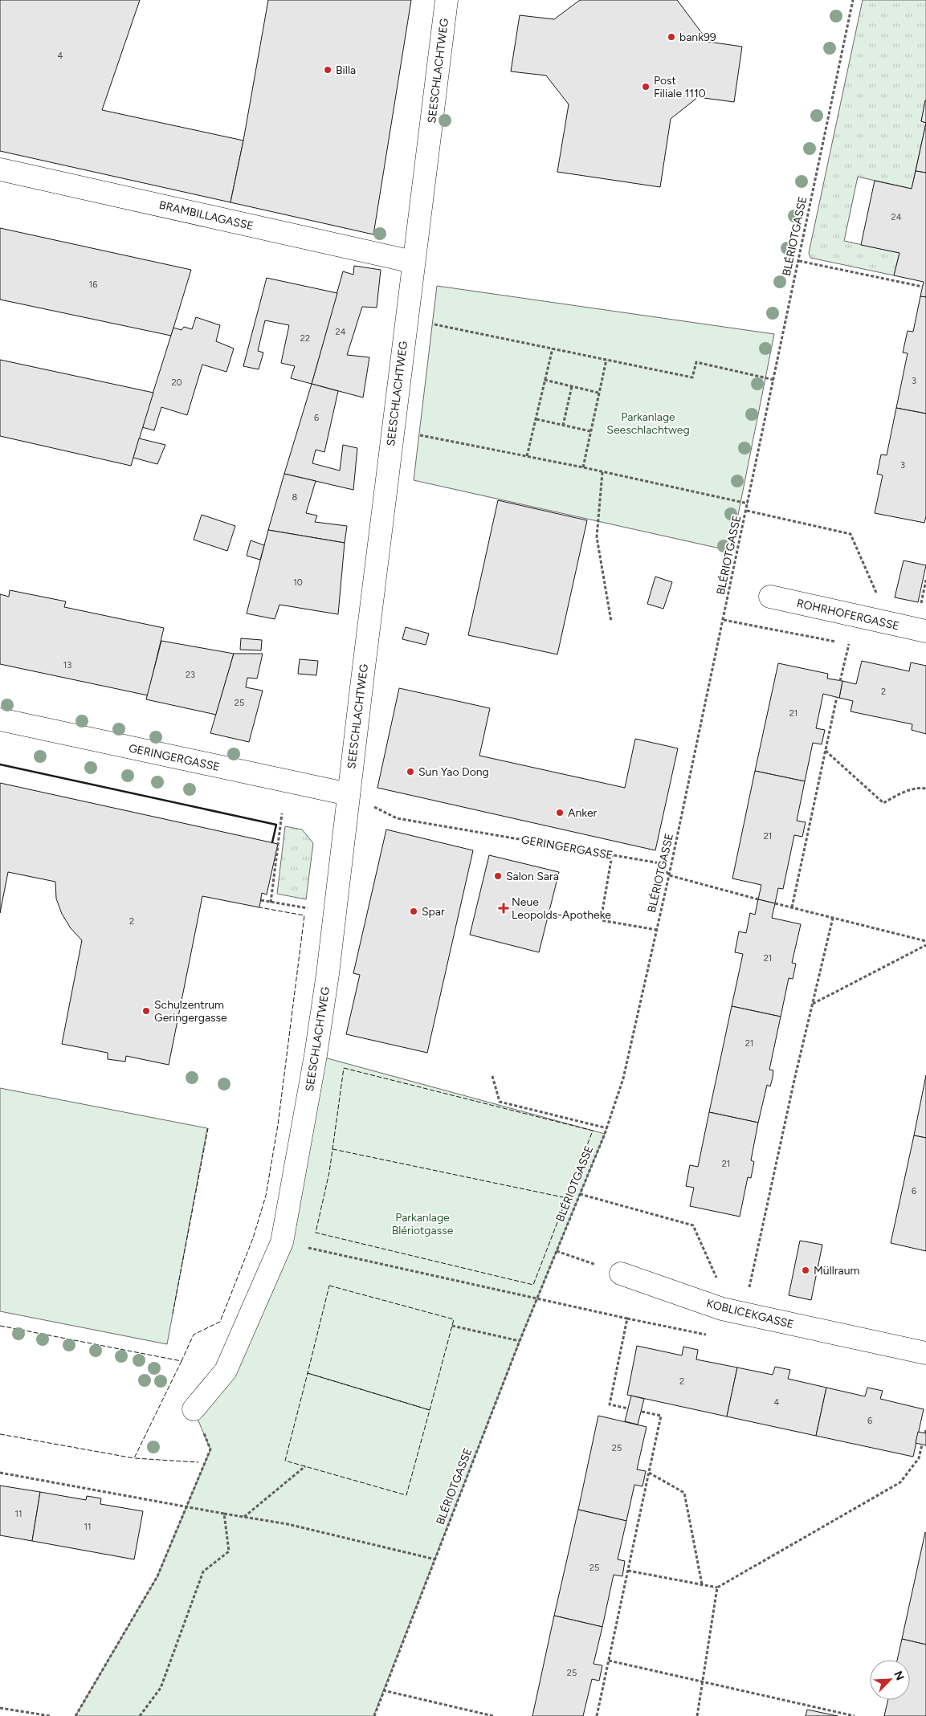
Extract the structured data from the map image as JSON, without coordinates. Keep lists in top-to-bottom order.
{
  "streets": {
    "street": [
      "SEESCHLACHTWEG",
      "BRAMBILLAGASSE",
      "ROHRHOFERGASSE",
      "GERINGERGASSE",
      "KOBLICEKGASSE"
    ],
    "path": ["BLÉRIOTGASSE"]
  },
  "crossings": [
    ["SEESCHLACHTWEG", "BRAMBILLAGASSE"],
    ["SEESCHLACHTWEG", "GERINGERGASSE"],
    ["BLÉRIOTGASSE", "GERINGERGASSE"]
  ],
  "parks": ["Parkanlage Seeschlachtweg", "Parkanlage Blériotgasse"],
  "places": {
    "other": [
      "bank99",
      "Billa",
      "Post Filiale 1110",
      "Sun Yao Dong",
      "Anker",
      "Salon Sara",
      "Spar",
      "Schulzentrum Geringergasse",
      "Müllraum"
    ],
    "health": ["Neue Leopolds-Apotheke"]
  },
  "house_numbers": [
    "4",
    "24",
    "16",
    "24",
    "22",
    "3",
    "20",
    "6",
    "3",
    "8",
    "10",
    "13",
    "23",
    "2",
    "25",
    "21",
    "21",
    "2",
    "21",
    "21",
    "21",
    "6",
    "2",
    "4",
    "6",
    "25",
    "11",
    "11",
    "25",
    "25"
  ],
  "north": "top right"
}
